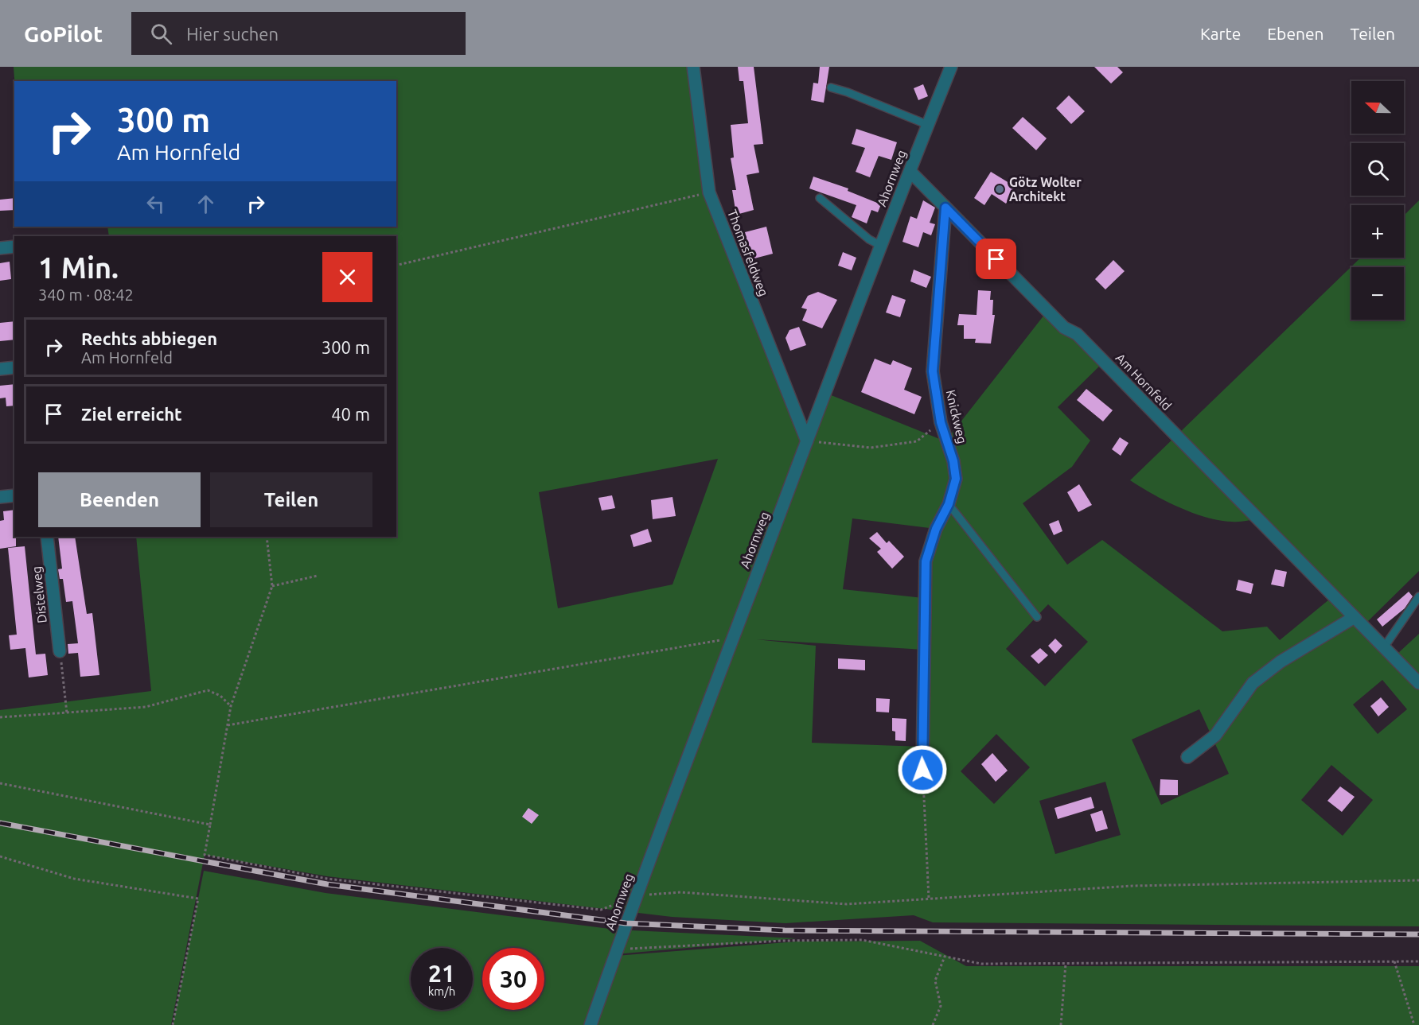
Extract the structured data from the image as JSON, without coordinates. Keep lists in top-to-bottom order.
{
  "streets": {
    "street": [
      "Ahornweg",
      "Thomasfeldweg",
      "Am Hornfeld",
      "Knickweg",
      "Distelweg"
    ]
  },
  "crossings": [
    ["Ahornweg", "Thomasfeldweg"],
    ["Ahornweg", "Am Hornfeld"],
    ["Am Hornfeld", "Knickweg"]
  ],
  "places": ["Götz Wolter Architekt"],
  "north": "left",
  "page": {
    "header": "GoPilot",
    "search": "Hier suchen",
    "nav": ["Karte", "Ebenen", "Teilen"],
    "map_buttons": ["+", "−"],
    "turn": ["300 m", "Am Hornfeld"],
    "heading": ["1 Min.", "340 m · 08:42"],
    "list": [
      {
        "name": "Rechts abbiegen",
        "note": "Am Hornfeld",
        "value": "300 m"
      },
      {
        "name": "Ziel erreicht",
        "value": "40 m"
      }
    ],
    "buttons": ["Beenden", "Teilen"],
    "speed": "21 km/h",
    "limit": "30"
  }
}
